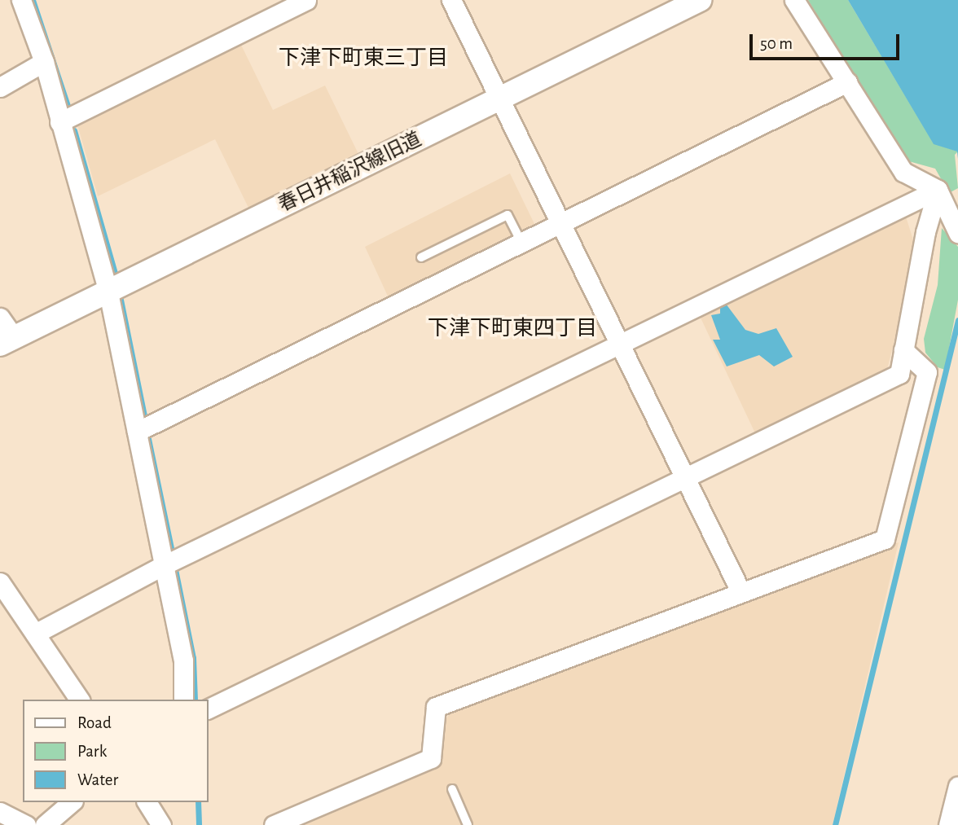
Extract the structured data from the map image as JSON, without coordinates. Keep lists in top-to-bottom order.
{
  "streets": {
    "street": ["春日井稲沢線旧道"]
  },
  "districts": ["下津下町東三丁目", "下津下町東四丁目"],
  "legend": ["Road", "Park", "Water"],
  "scale_bar": "50 m"
}
